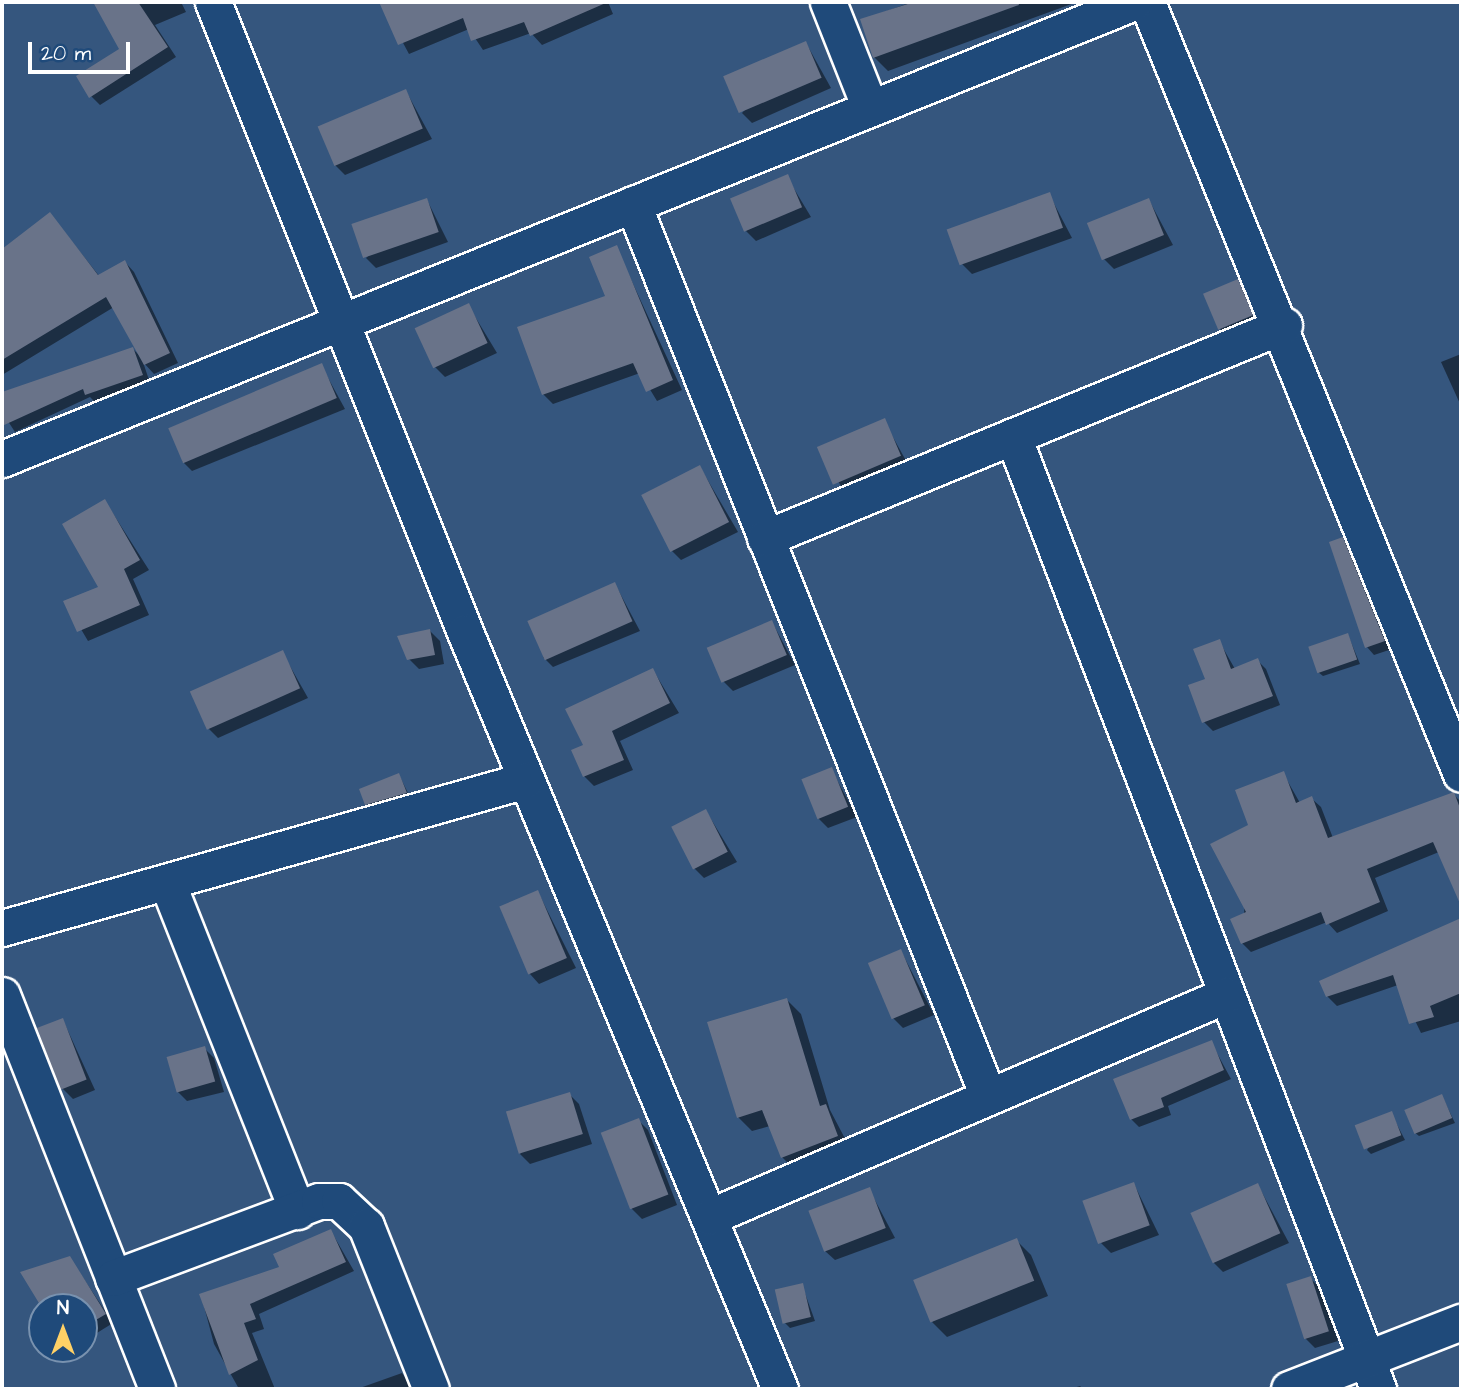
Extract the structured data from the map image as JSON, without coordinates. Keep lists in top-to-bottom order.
{
  "scale_bar": "20 m",
  "north": "top"
}
